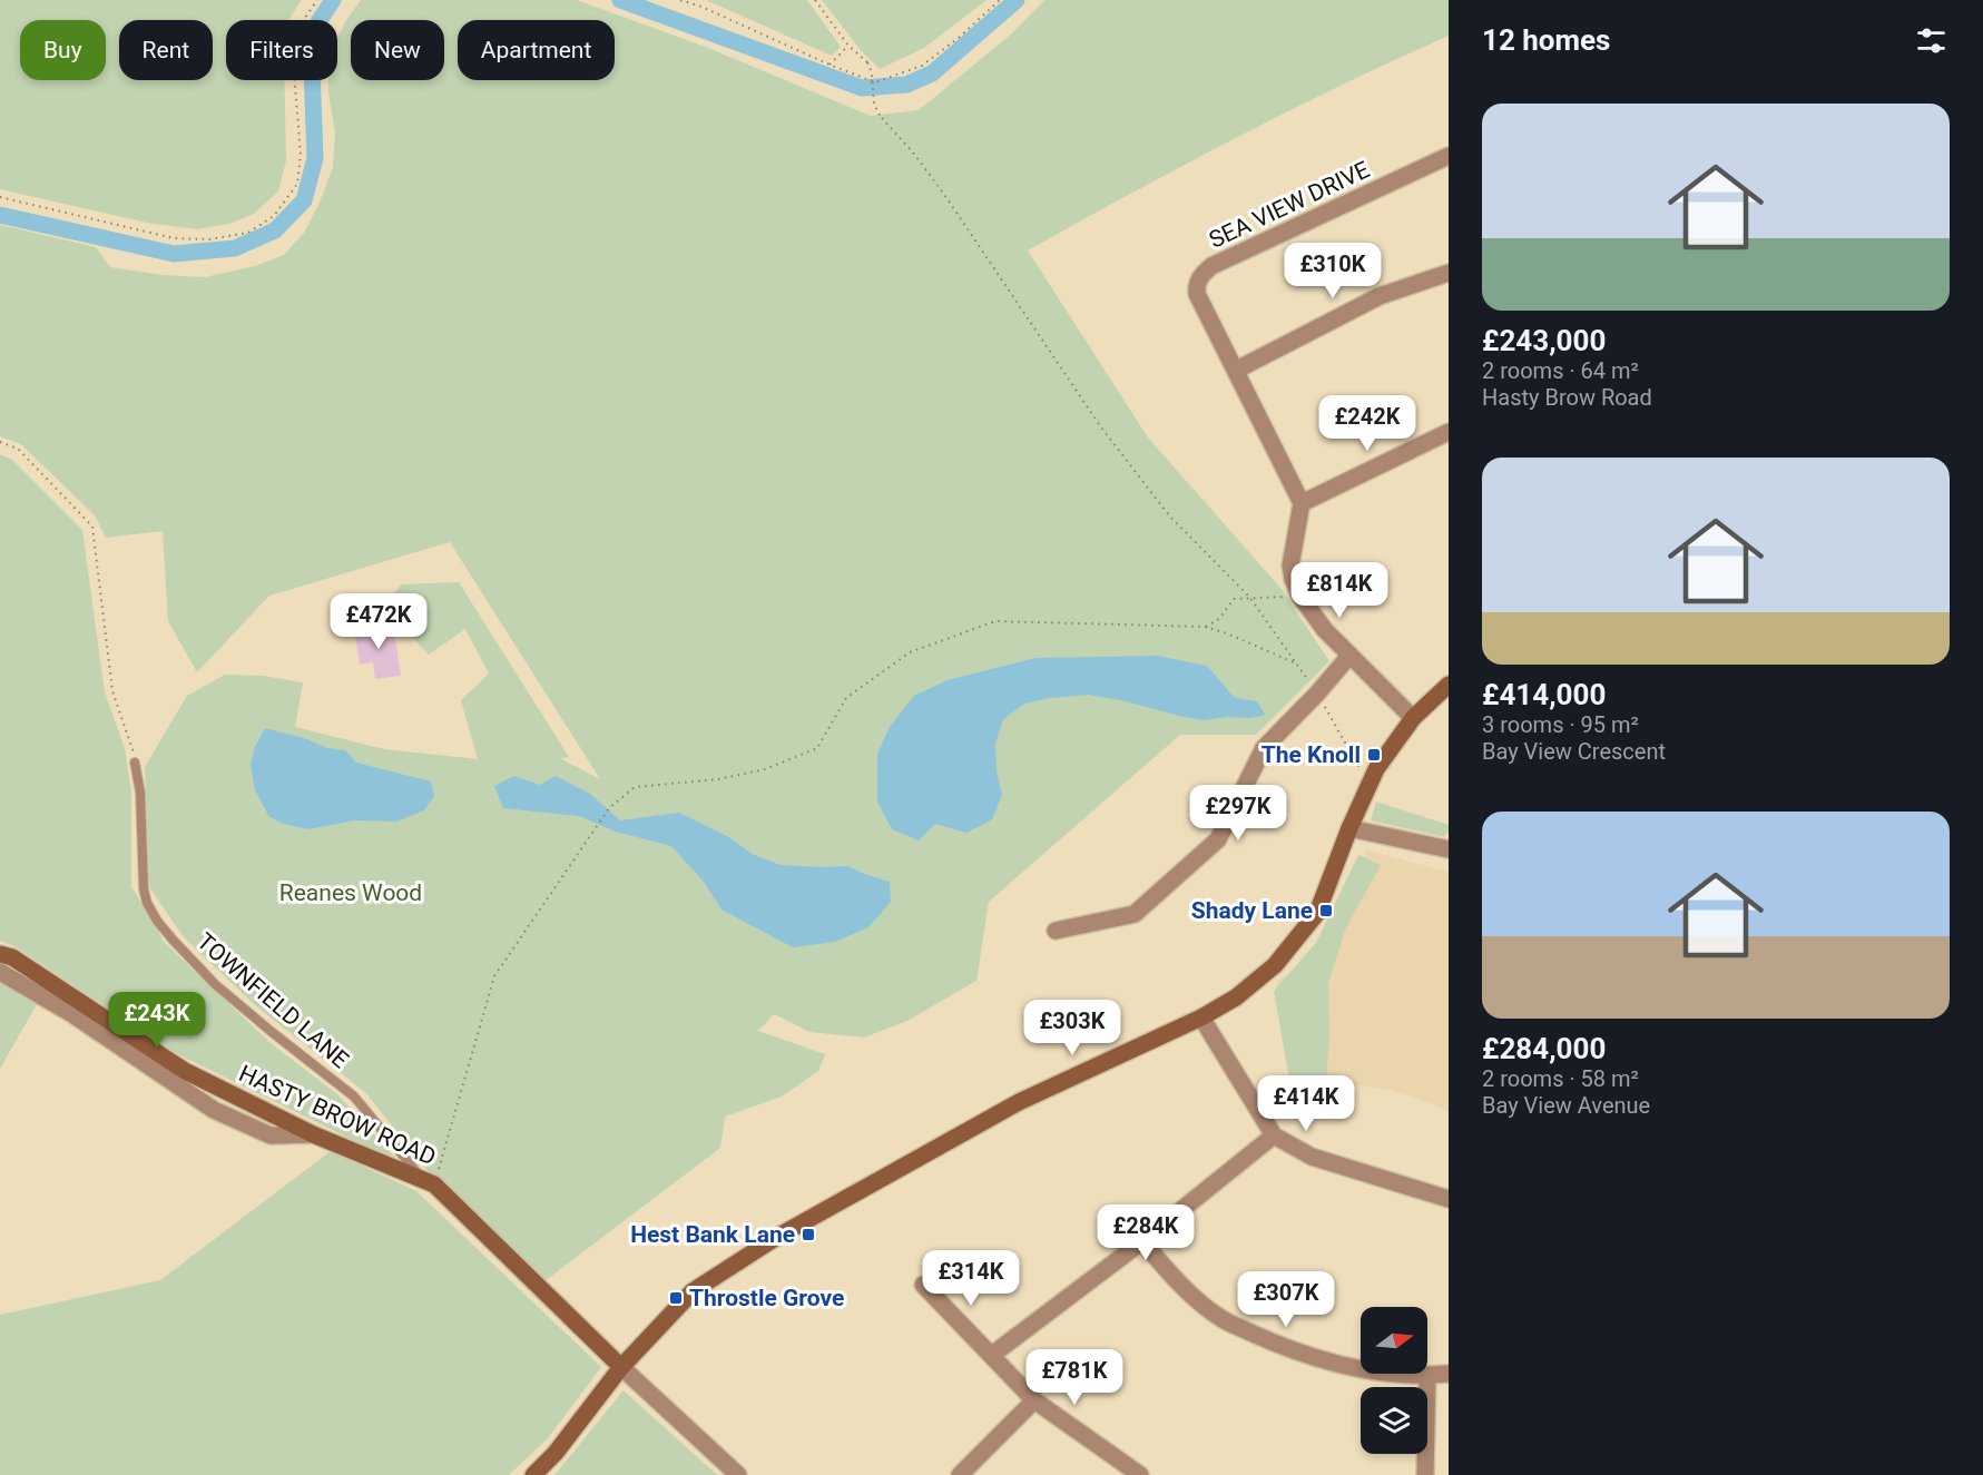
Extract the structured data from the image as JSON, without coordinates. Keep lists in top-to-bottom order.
{
  "streets": {
    "street": ["SEA VIEW DRIVE", "HASTY BROW ROAD"],
    "lane": ["TOWNFIELD LANE"]
  },
  "crossings": [
    ["TOWNFIELD LANE", "HASTY BROW ROAD"]
  ],
  "parks": ["Reanes Wood"],
  "places": {
    "transit": [
      "The Knoll",
      "Shady Lane",
      "Hest Bank Lane",
      "Throstle Grove"
    ]
  },
  "north": "right",
  "page": {
    "heading": "12 homes",
    "chip": [
      "Buy",
      "Rent",
      "Filters",
      "New",
      "Apartment"
    ],
    "list": [
      {
        "name": "£243,000",
        "note": "2 rooms · 64 m² · Hasty Brow Road"
      },
      {
        "name": "£414,000",
        "note": "3 rooms · 95 m² · Bay View Crescent"
      },
      {
        "name": "£284,000",
        "note": "2 rooms · 58 m² · Bay View Avenue"
      }
    ],
    "price": [
      "£310K",
      "£242K",
      "£814K",
      "£472K",
      "£297K",
      "£243K",
      "£303K",
      "£414K",
      "£284K",
      "£314K",
      "£307K",
      "£781K"
    ]
  }
}
